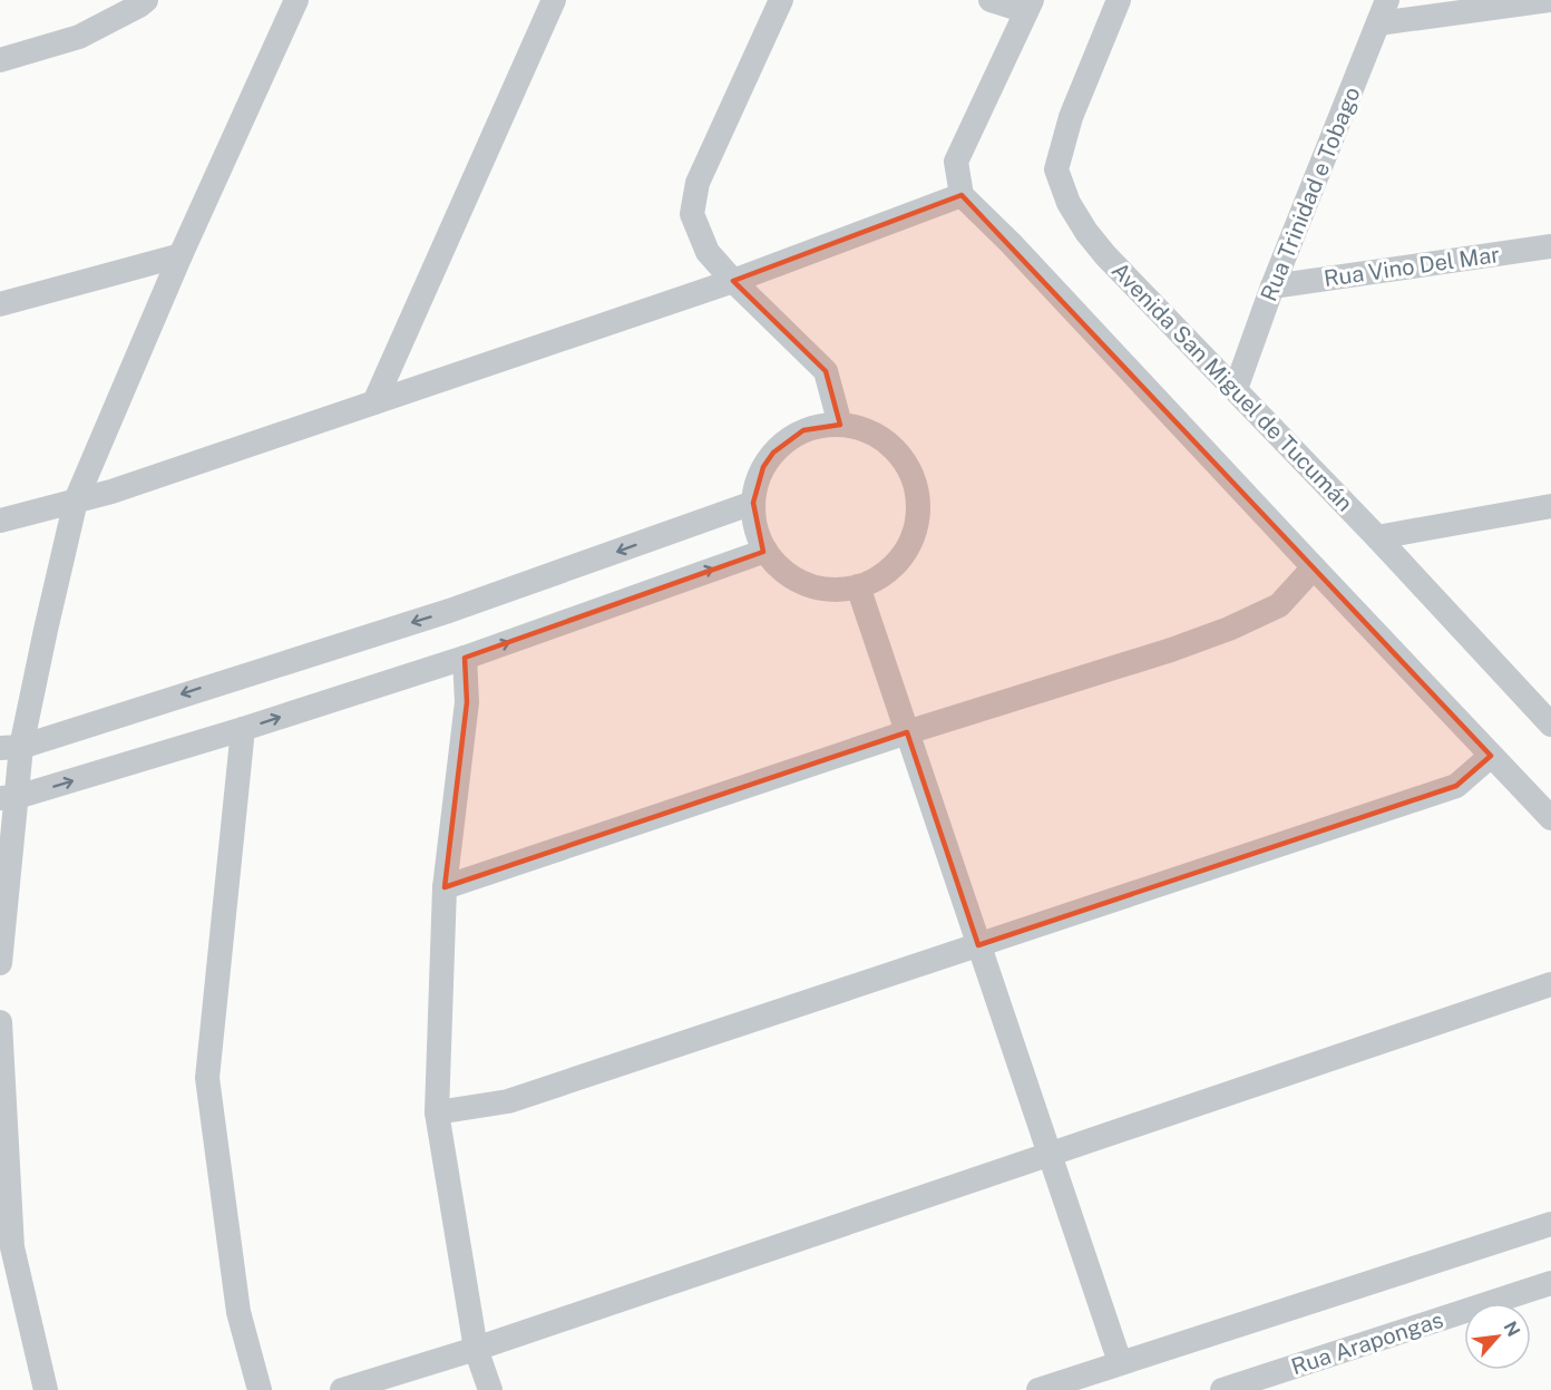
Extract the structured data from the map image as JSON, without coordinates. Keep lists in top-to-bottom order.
{
  "streets": {
    "street": [
      "Rua Trinidad e Tobago",
      "Rua Vino Del Mar",
      "Avenida San Miguel de Tucumán",
      "Rua Arapongas"
    ]
  },
  "crossings": [
    ["Rua Trinidad e Tobago", "Rua Vino Del Mar"],
    ["Rua Trinidad e Tobago", "Avenida San Miguel de Tucumán"]
  ],
  "north": "top right"
}
